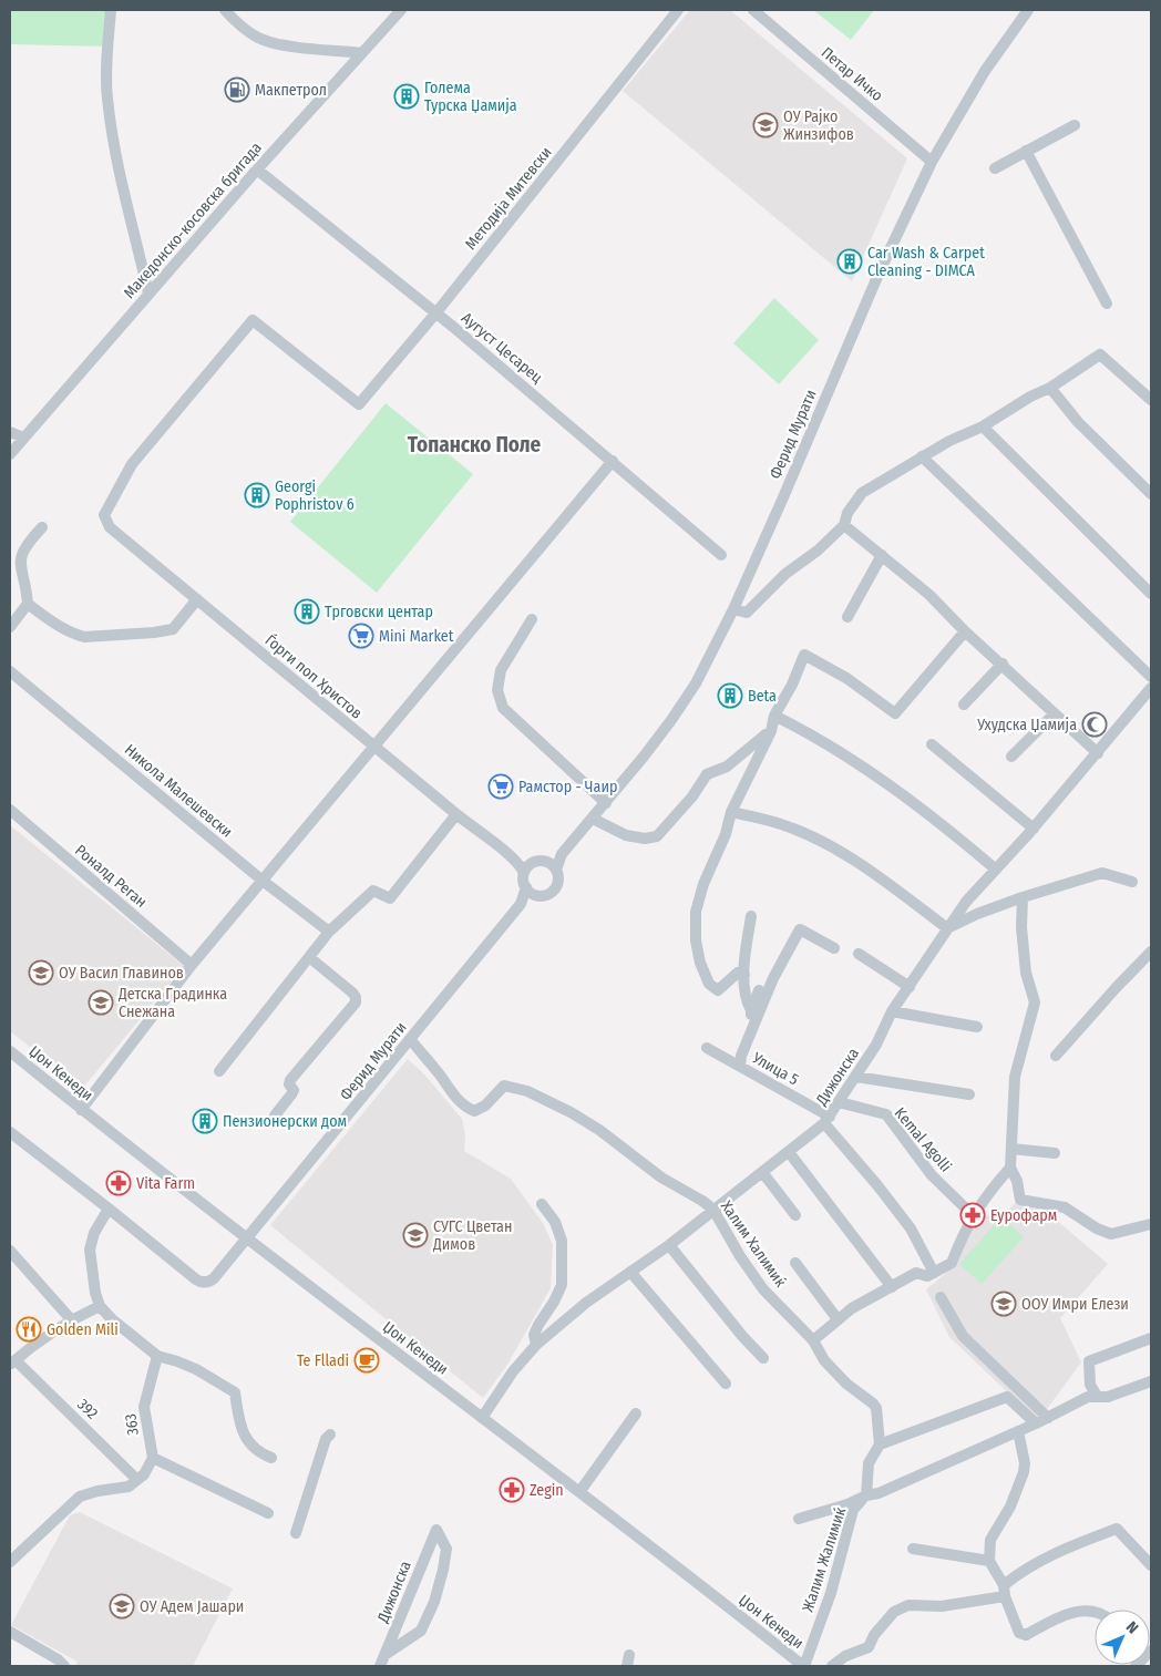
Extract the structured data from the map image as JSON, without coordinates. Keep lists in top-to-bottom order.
{
  "streets": {
    "street": [
      "Петар Ичко",
      "Методија Митевски",
      "Македонско-косовска бригада",
      "Аугуст Цесарец",
      "Ферид Мурати",
      "Ѓорги поп Христов",
      "Никола Малешевски",
      "Роналд Реган",
      "Улица 5",
      "Џон Кенеди",
      "Дижонска",
      "Kemal Agolli",
      "Халим Халимиќ",
      "392",
      "363",
      "Жалим Жалимиќ"
    ]
  },
  "crossings": [
    ["Петар Ичко", "Ферид Мурати"],
    ["Методија Митевски", "Аугуст Цесарец"],
    ["Методија Митевски", "Ѓорги поп Христов"],
    ["Македонско-косовска бригада", "Аугуст Цесарец"],
    ["Ферид Мурати", "Ѓорги поп Христов"],
    ["Ферид Мурати", "Џон Кенеди"],
    ["Ферид Мурати", "Халим Халимиќ"],
    ["Улица 5", "Дижонска"],
    ["Џон Кенеди", "Дижонска"],
    ["Џон Кенеди", "Жалим Жалимиќ"],
    ["Дижонска", "Kemal Agolli"],
    ["Дижонска", "Халим Халимиќ"]
  ],
  "districts": ["Топанско Поле"],
  "places": {
    "fuel station": ["Макпетрол"],
    "building": [
      "Голема Турска Џамија",
      "Car Wash & Carpet Cleaning - DIMCA",
      "Georgi Pophristov 6",
      "Трговски центар",
      "Beta",
      "Пензионерски дом"
    ],
    "school or university": [
      "ОУ Рајко Жинзифов",
      "ОУ Васил Главинов",
      "Детска Градинка Снежана",
      "СУГС Цветан Димов",
      "ООУ Имри Елези",
      "ОУ Адем Јашари"
    ],
    "supermarket": ["Mini Market", "Рамстор - Чаир"],
    "mosque": ["Ухудска Џамија"],
    "pharmacy": ["Vita Farm", "Еурофарм", "Zegin"],
    "restaurant": ["Golden Mili"],
    "cafe": ["Te Flladi"]
  },
  "north": "top right"
}
